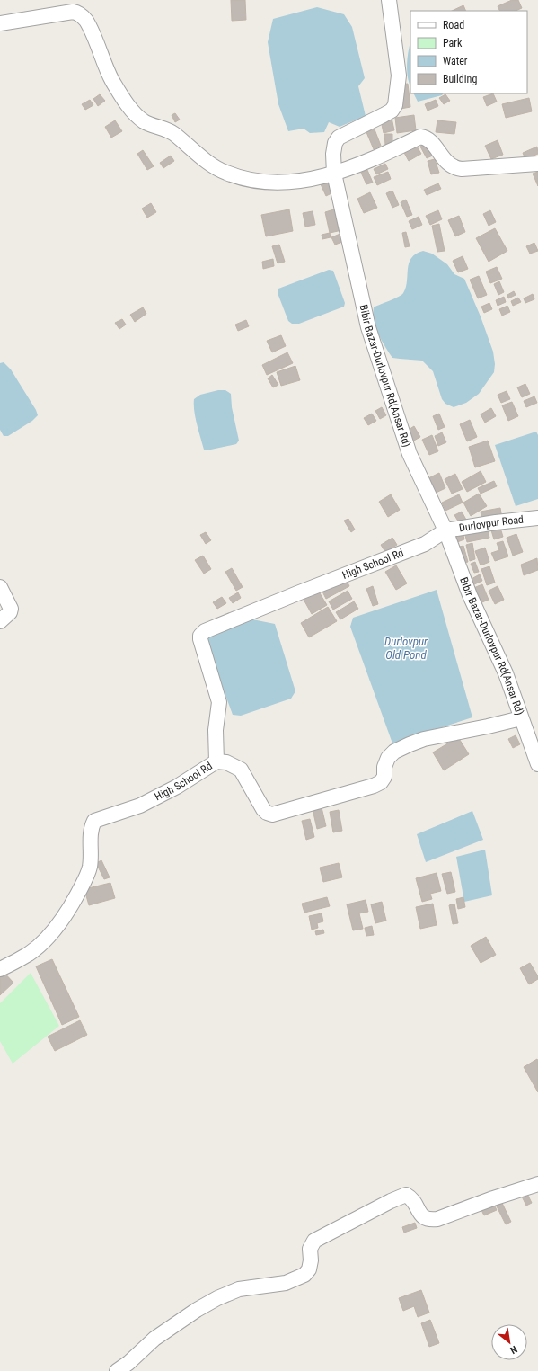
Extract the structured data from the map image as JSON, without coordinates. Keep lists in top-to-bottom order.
{
  "streets": {
    "street": ["Bibir Bazar-Durlovpur Rd(Ansar Rd)", "Durlovpur Road", "High School Rd"]
  },
  "crossings": [
    ["Bibir Bazar-Durlovpur Rd(Ansar Rd)", "Durlovpur Road"],
    ["Bibir Bazar-Durlovpur Rd(Ansar Rd)", "High School Rd"],
    ["Durlovpur Road", "High School Rd"]
  ],
  "water": ["Durlovpur Old Pond"],
  "legend": [
    "Road",
    "Park",
    "Water",
    "Building"
  ],
  "north": "bottom right"
}
